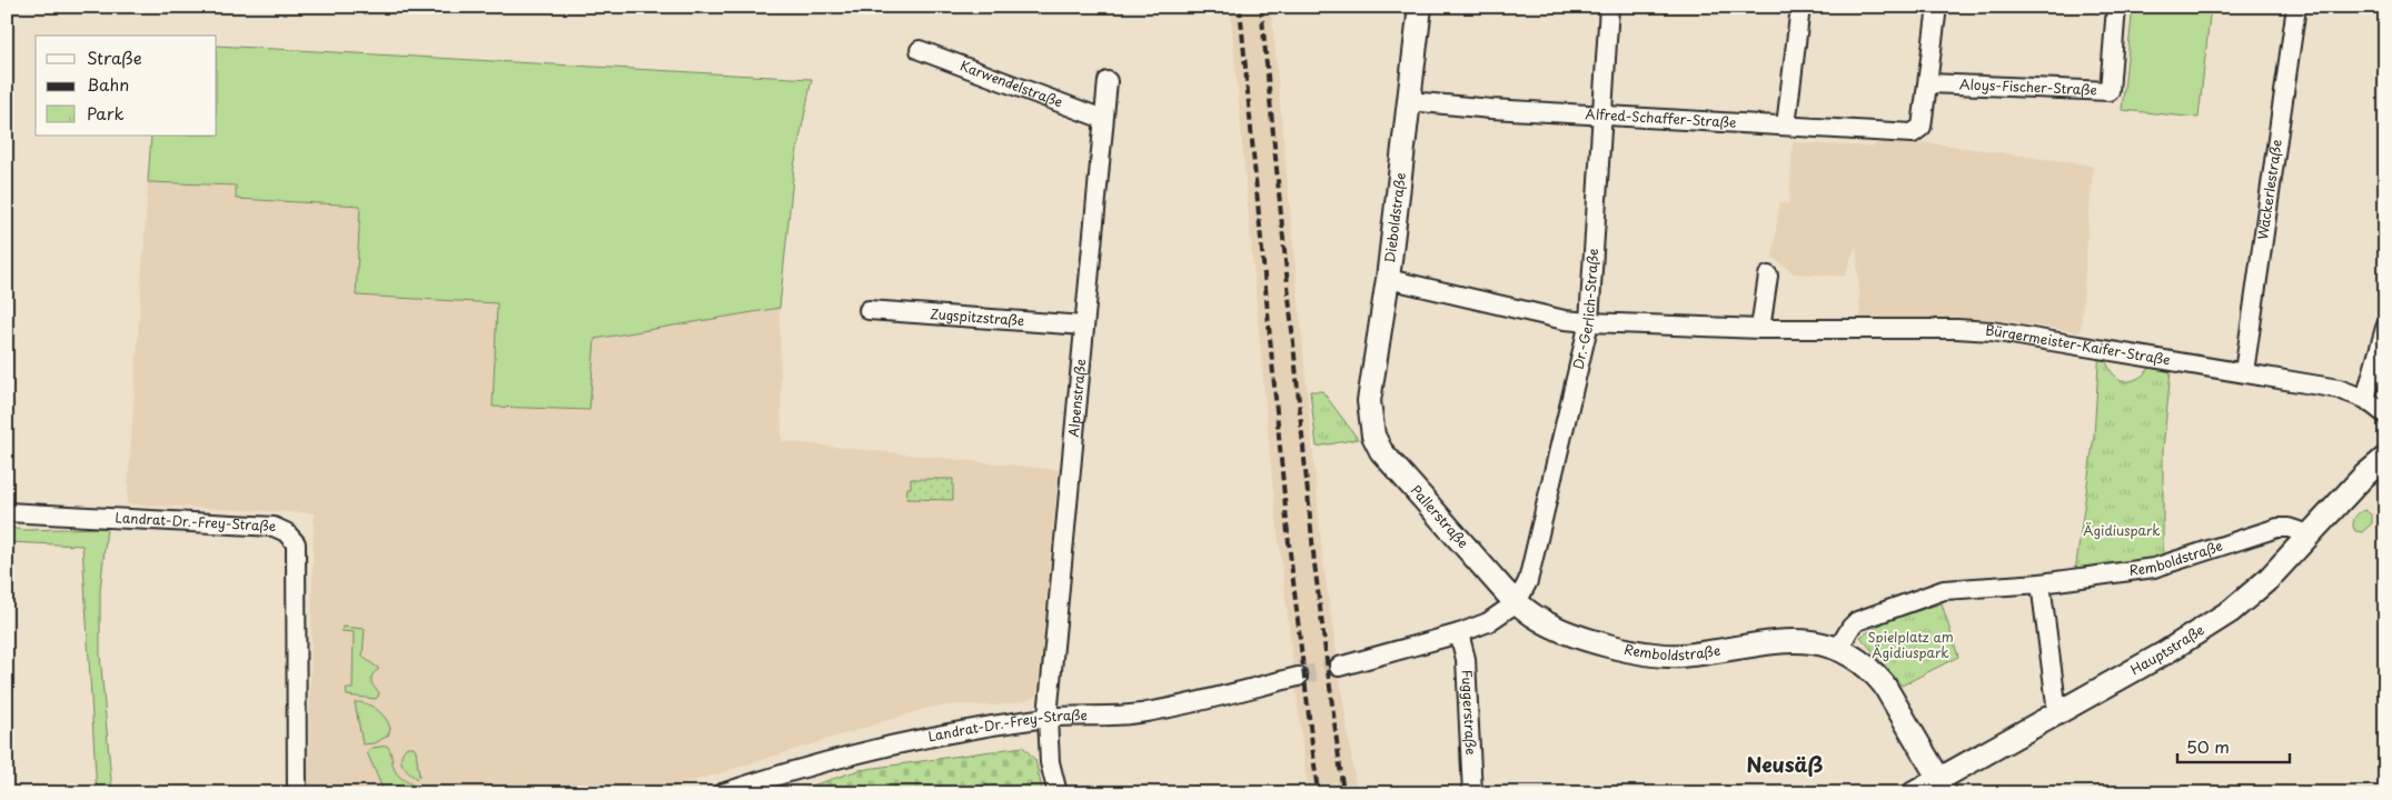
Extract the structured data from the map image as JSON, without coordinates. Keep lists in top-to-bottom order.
{
  "streets": {
    "street": [
      "Karwendelstraße",
      "Aloys-Fischer-Straße",
      "Alfred-Schaffer-Straße",
      "Wäckerlestraße",
      "Dieboldstraße",
      "Dr.-Gerlich-Straße",
      "Zugspitzstraße",
      "Bürgermeister-Kaifer-Straße",
      "Alpenstraße",
      "Pallerstraße",
      "Landrat-Dr.-Frey-Straße",
      "Remboldstraße",
      "Hauptstraße",
      "Fuggerstraße"
    ]
  },
  "crossings": [
    ["Karwendelstraße", "Alpenstraße"],
    ["Aloys-Fischer-Straße", "Alfred-Schaffer-Straße"],
    ["Alfred-Schaffer-Straße", "Dieboldstraße"],
    ["Alfred-Schaffer-Straße", "Dr.-Gerlich-Straße"],
    ["Wäckerlestraße", "Bürgermeister-Kaifer-Straße"],
    ["Dieboldstraße", "Bürgermeister-Kaifer-Straße"],
    ["Dieboldstraße", "Pallerstraße"],
    ["Dr.-Gerlich-Straße", "Bürgermeister-Kaifer-Straße"],
    ["Dr.-Gerlich-Straße", "Pallerstraße"],
    ["Dr.-Gerlich-Straße", "Remboldstraße"],
    ["Zugspitzstraße", "Alpenstraße"],
    ["Alpenstraße", "Landrat-Dr.-Frey-Straße"],
    ["Pallerstraße", "Remboldstraße"],
    ["Remboldstraße", "Hauptstraße"]
  ],
  "districts": ["Neusäß"],
  "parks": ["Ägidiuspark", "Spielplatz am Ägidiuspark"],
  "legend": ["Straße", "Bahn", "Park"],
  "scale_bar": "50 m"
}
